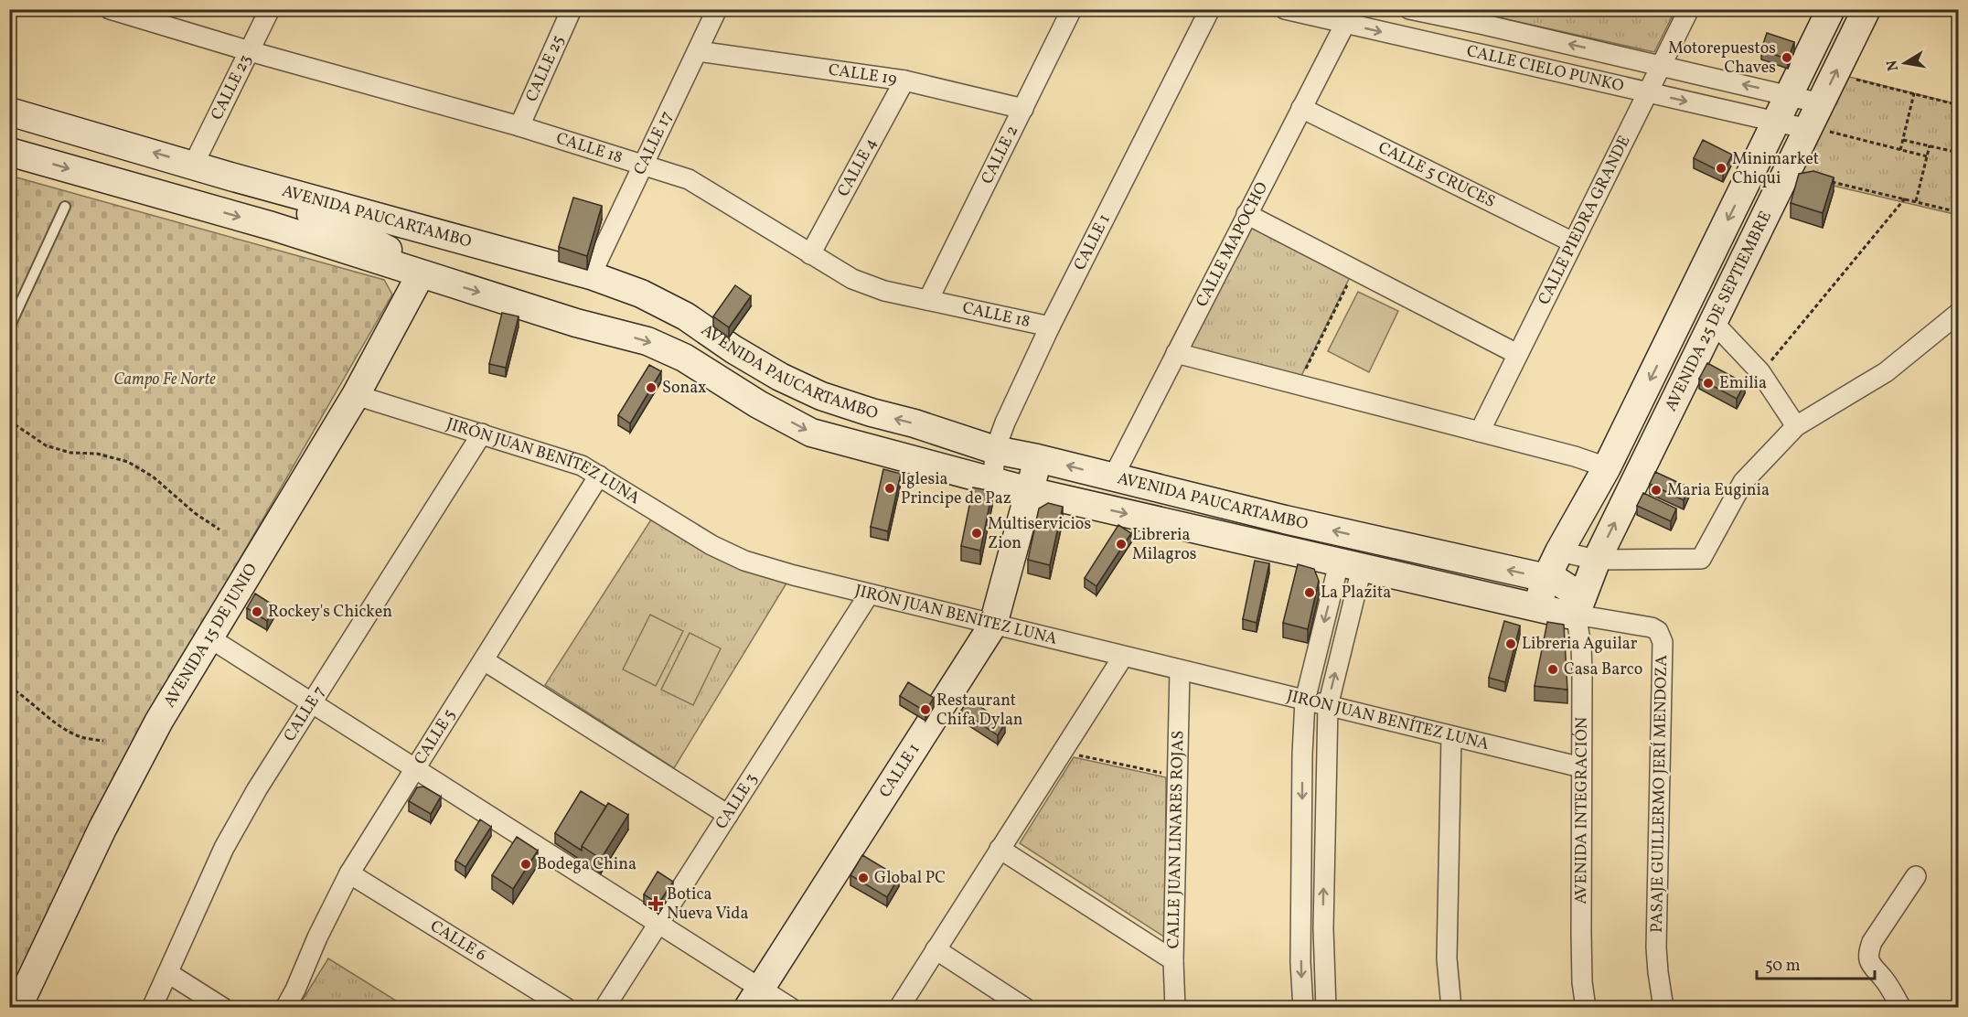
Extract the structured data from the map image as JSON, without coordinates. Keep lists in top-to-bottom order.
{
  "streets": {
    "main road": [
      "AVENIDA PAUCARTAMBO",
      "CALLE 1",
      "AVENIDA 25 DE SEPTIEMBRE",
      "AVENIDA 15 DE JUNIO"
    ],
    "street": [
      "CALLE 25",
      "CALLE CIELO PUNKO",
      "CALLE 19",
      "CALLE 23",
      "CALLE 17",
      "CALLE 18",
      "CALLE 2",
      "CALLE 4",
      "CALLE 5 CRUCES",
      "CALLE PIEDRA GRANDE",
      "CALLE MAPOCHO",
      "JIRÓN JUAN BENÍTEZ LUNA",
      "CALLE 7",
      "CALLE 5",
      "PASAJE GUILLERMO JERÍ MENDOZA",
      "CALLE 3",
      "AVENIDA INTEGRACIÓN",
      "CALLE JUAN LINARES ROJAS",
      "CALLE 6"
    ]
  },
  "crossings": [
    ["CALLE 25", "CALLE 18"],
    ["CALLE CIELO PUNKO", "CALLE PIEDRA GRANDE"],
    ["CALLE CIELO PUNKO", "CALLE MAPOCHO"],
    ["CALLE CIELO PUNKO", "AVENIDA 25 DE SEPTIEMBRE"],
    ["CALLE 19", "CALLE 17"],
    ["CALLE 19", "CALLE 2"],
    ["CALLE 19", "CALLE 4"],
    ["CALLE 23", "CALLE 18"],
    ["CALLE 23", "AVENIDA PAUCARTAMBO"],
    ["CALLE 17", "CALLE 18"],
    ["CALLE 17", "AVENIDA PAUCARTAMBO"],
    ["CALLE 18", "CALLE 2"],
    ["CALLE 18", "CALLE 4"],
    ["CALLE 18", "CALLE 1"],
    ["CALLE 5 CRUCES", "CALLE PIEDRA GRANDE"],
    ["CALLE 5 CRUCES", "CALLE MAPOCHO"],
    ["AVENIDA PAUCARTAMBO", "CALLE 1"],
    ["AVENIDA PAUCARTAMBO", "CALLE MAPOCHO"],
    ["AVENIDA PAUCARTAMBO", "AVENIDA 25 DE SEPTIEMBRE"],
    ["AVENIDA PAUCARTAMBO", "AVENIDA 15 DE JUNIO"],
    ["AVENIDA PAUCARTAMBO", "PASAJE GUILLERMO JERÍ MENDOZA"],
    ["AVENIDA PAUCARTAMBO", "AVENIDA INTEGRACIÓN"],
    ["CALLE 1", "JIRÓN JUAN BENÍTEZ LUNA"],
    ["AVENIDA 25 DE SEPTIEMBRE", "PASAJE GUILLERMO JERÍ MENDOZA"],
    ["AVENIDA 25 DE SEPTIEMBRE", "AVENIDA INTEGRACIÓN"],
    ["JIRÓN JUAN BENÍTEZ LUNA", "AVENIDA 15 DE JUNIO"],
    ["JIRÓN JUAN BENÍTEZ LUNA", "CALLE 7"],
    ["JIRÓN JUAN BENÍTEZ LUNA", "CALLE 5"],
    ["JIRÓN JUAN BENÍTEZ LUNA", "CALLE 3"],
    ["JIRÓN JUAN BENÍTEZ LUNA", "AVENIDA INTEGRACIÓN"],
    ["JIRÓN JUAN BENÍTEZ LUNA", "CALLE JUAN LINARES ROJAS"],
    ["CALLE 5", "CALLE 6"],
    ["PASAJE GUILLERMO JERÍ MENDOZA", "AVENIDA INTEGRACIÓN"]
  ],
  "parks": ["Campo Fe Norte"],
  "places": {
    "other": [
      "Motorepuestos Chaves",
      "Minimarket Chiqui",
      "Emilia",
      "Sonax",
      "Iglesia Principe de Paz",
      "Maria Euginia",
      "Multiservicios Zion",
      "Libreria Milagros",
      "La Plazita",
      "Rockey's Chicken",
      "Libreria Aguilar",
      "Casa Barco",
      "Restaurant Chifa Dylan",
      "Bodega China",
      "Global PC"
    ],
    "health": ["Botica Nueva Vida"]
  },
  "scale_bar": "50 m",
  "north": "left"
}
